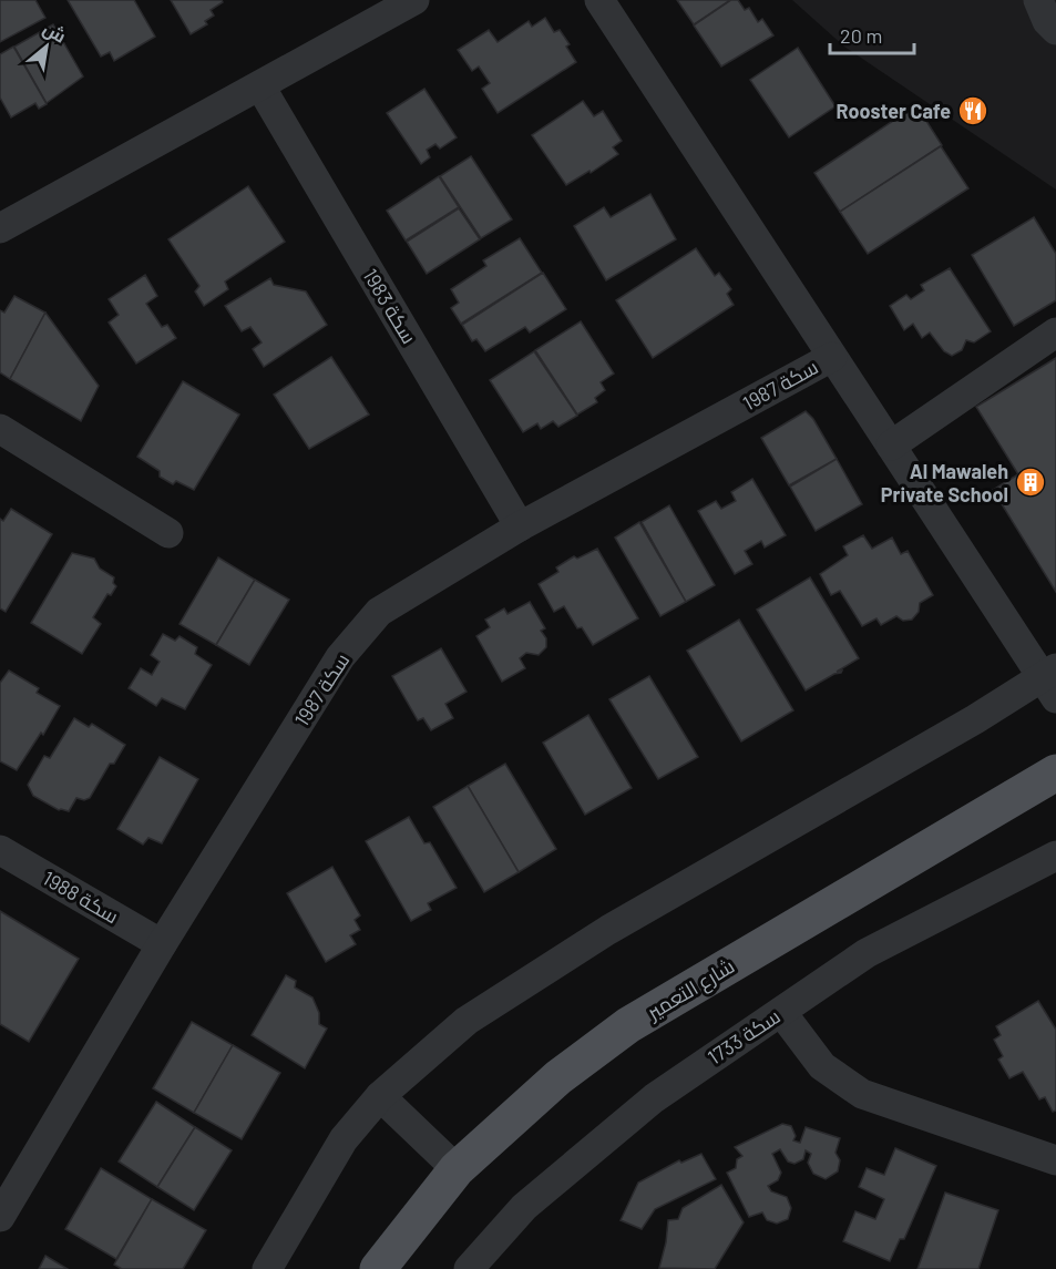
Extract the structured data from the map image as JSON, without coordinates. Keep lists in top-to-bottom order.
{
  "streets": {
    "main road": ["شارع التعمير"],
    "street": [
      "سكة 1983",
      "سكة 1987",
      "سكة 1988",
      "سكة 1733"
    ]
  },
  "crossings": [
    ["سكة 1983", "سكة 1987"],
    ["سكة 1987", "سكة 1988"]
  ],
  "places": {
    "restaurant": ["Rooster Cafe"],
    "building": ["Al Mawaleh Private School"]
  },
  "scale_bar": "20 m",
  "north": "top right"
}
